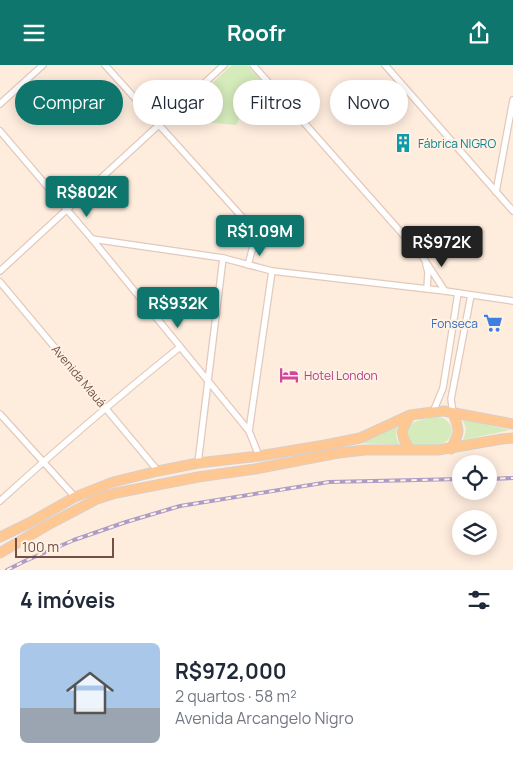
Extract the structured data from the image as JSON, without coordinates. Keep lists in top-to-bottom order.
{
  "streets": {
    "street": ["Avenida Mauá"]
  },
  "places": {
    "building": ["Fábrica NIGRO"],
    "supermarket": ["Fonseca"],
    "hotel": ["Hotel London"]
  },
  "scale_bar": "100 m",
  "page": {
    "header": "Roofr",
    "chip": [
      "Comprar",
      "Alugar",
      "Filtros",
      "Novo"
    ],
    "price": [
      "R$802K",
      "R$1.09M",
      "R$972K",
      "R$932K"
    ],
    "scale": "100 m",
    "heading": "4 imóveis",
    "list": [
      {
        "name": "R$972,000",
        "note": "2 quartos · 58 m² · Avenida Arcangelo Nigro"
      }
    ]
  }
}
